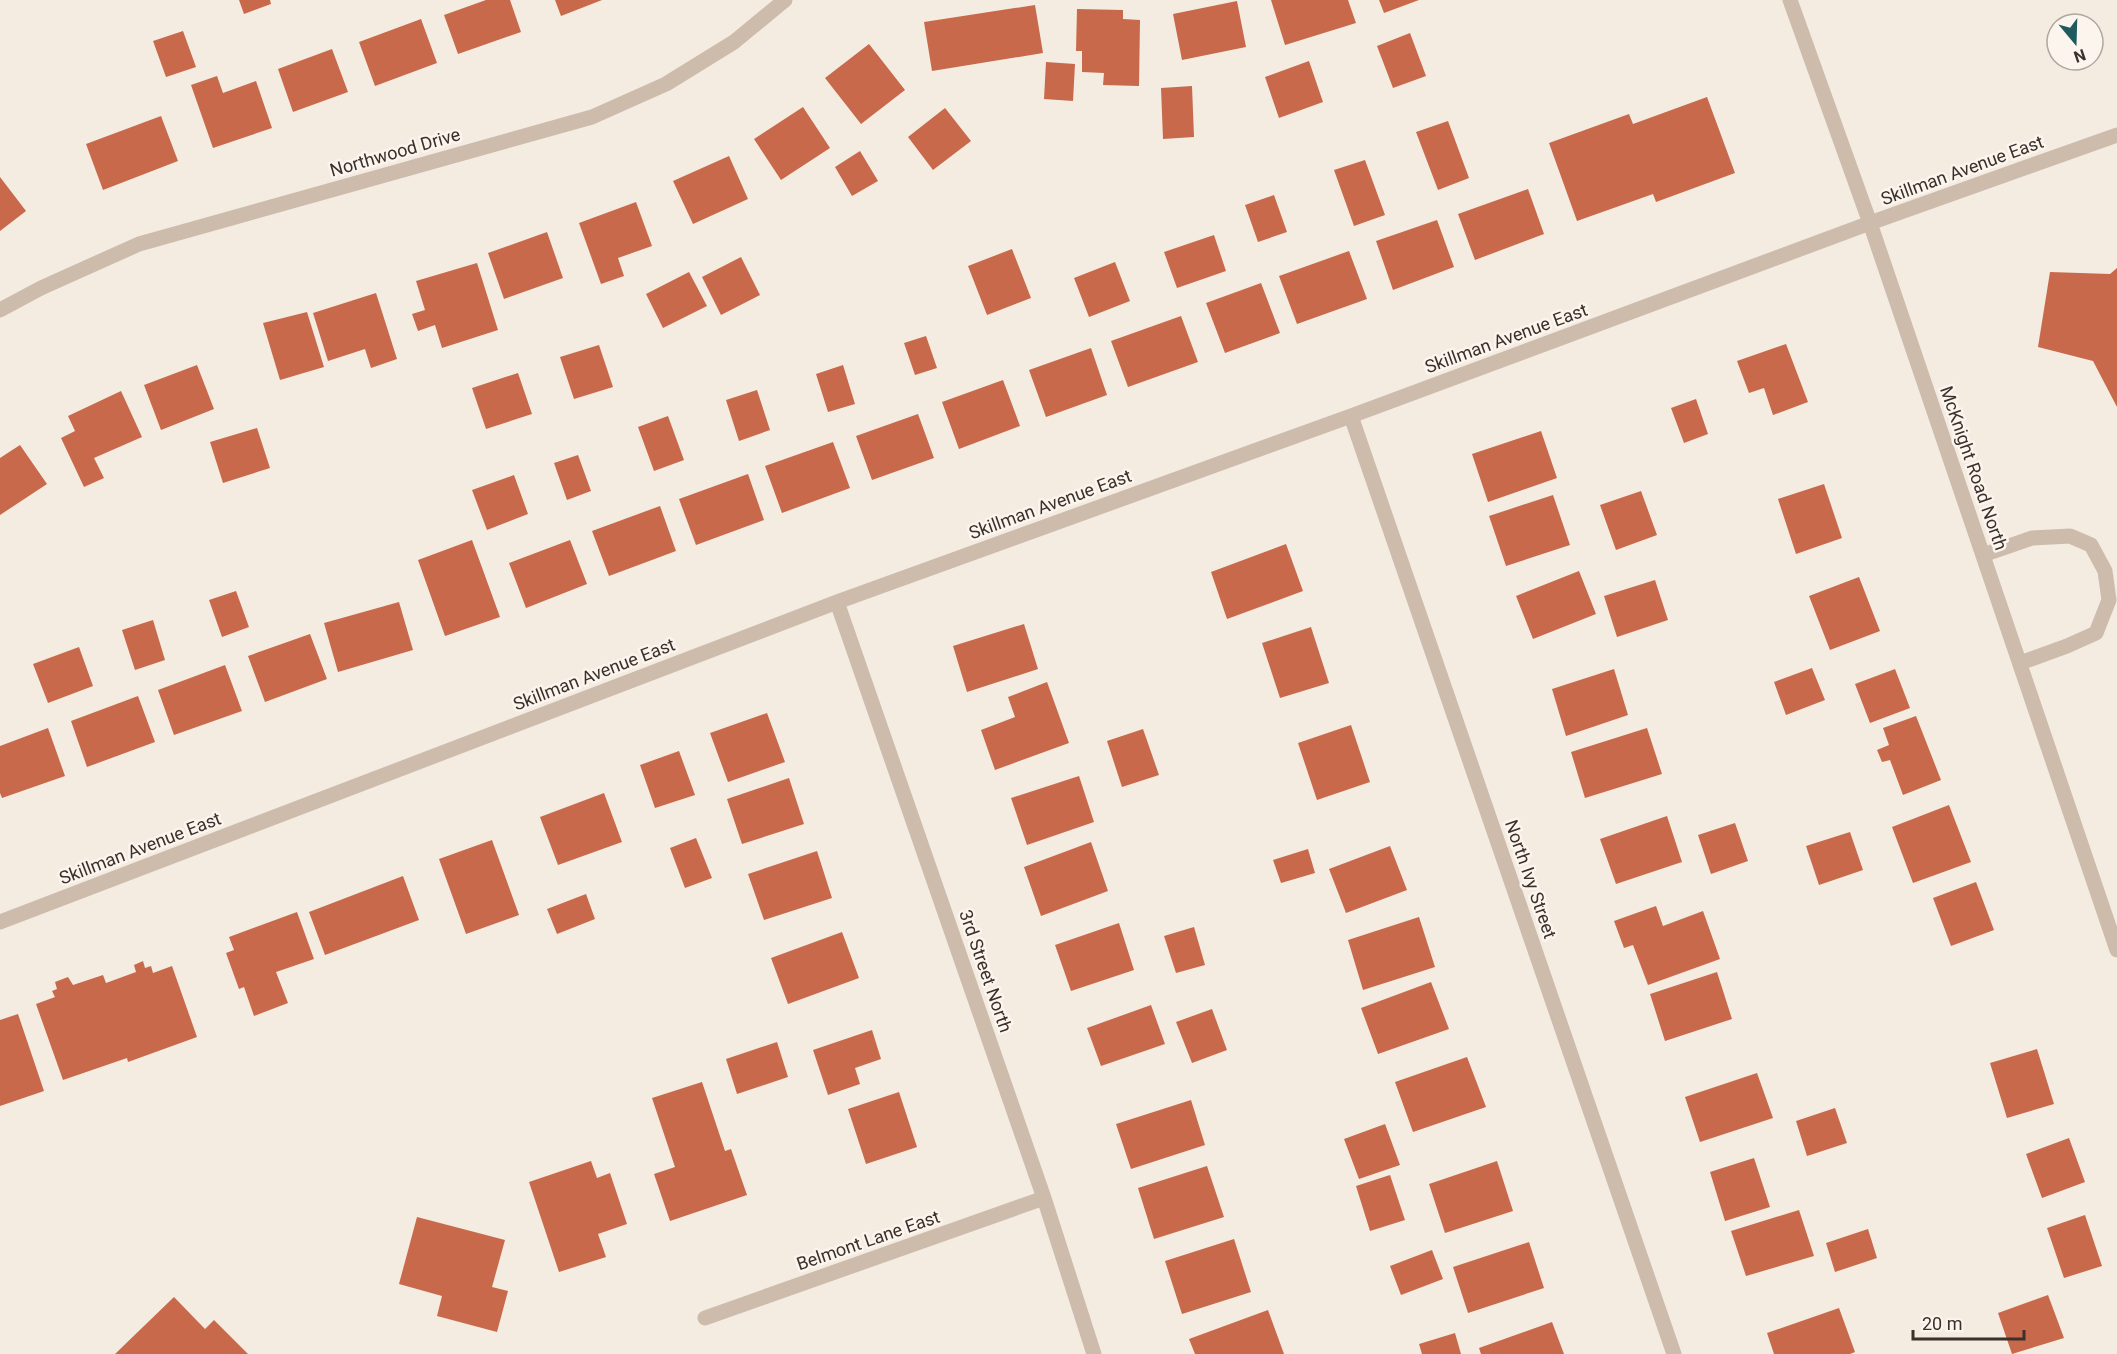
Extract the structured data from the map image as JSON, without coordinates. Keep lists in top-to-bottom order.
{
  "streets": {
    "street": [
      "Northwood Drive",
      "Skillman Avenue East",
      "McKnight Road North",
      "North Ivy Street",
      "3rd Street North",
      "Belmont Lane East"
    ]
  },
  "crossings": [
    ["Skillman Avenue East", "McKnight Road North"],
    ["Skillman Avenue East", "North Ivy Street"],
    ["Skillman Avenue East", "3rd Street North"],
    ["3rd Street North", "Belmont Lane East"]
  ],
  "scale_bar": "20 m",
  "north": "bottom"
}
